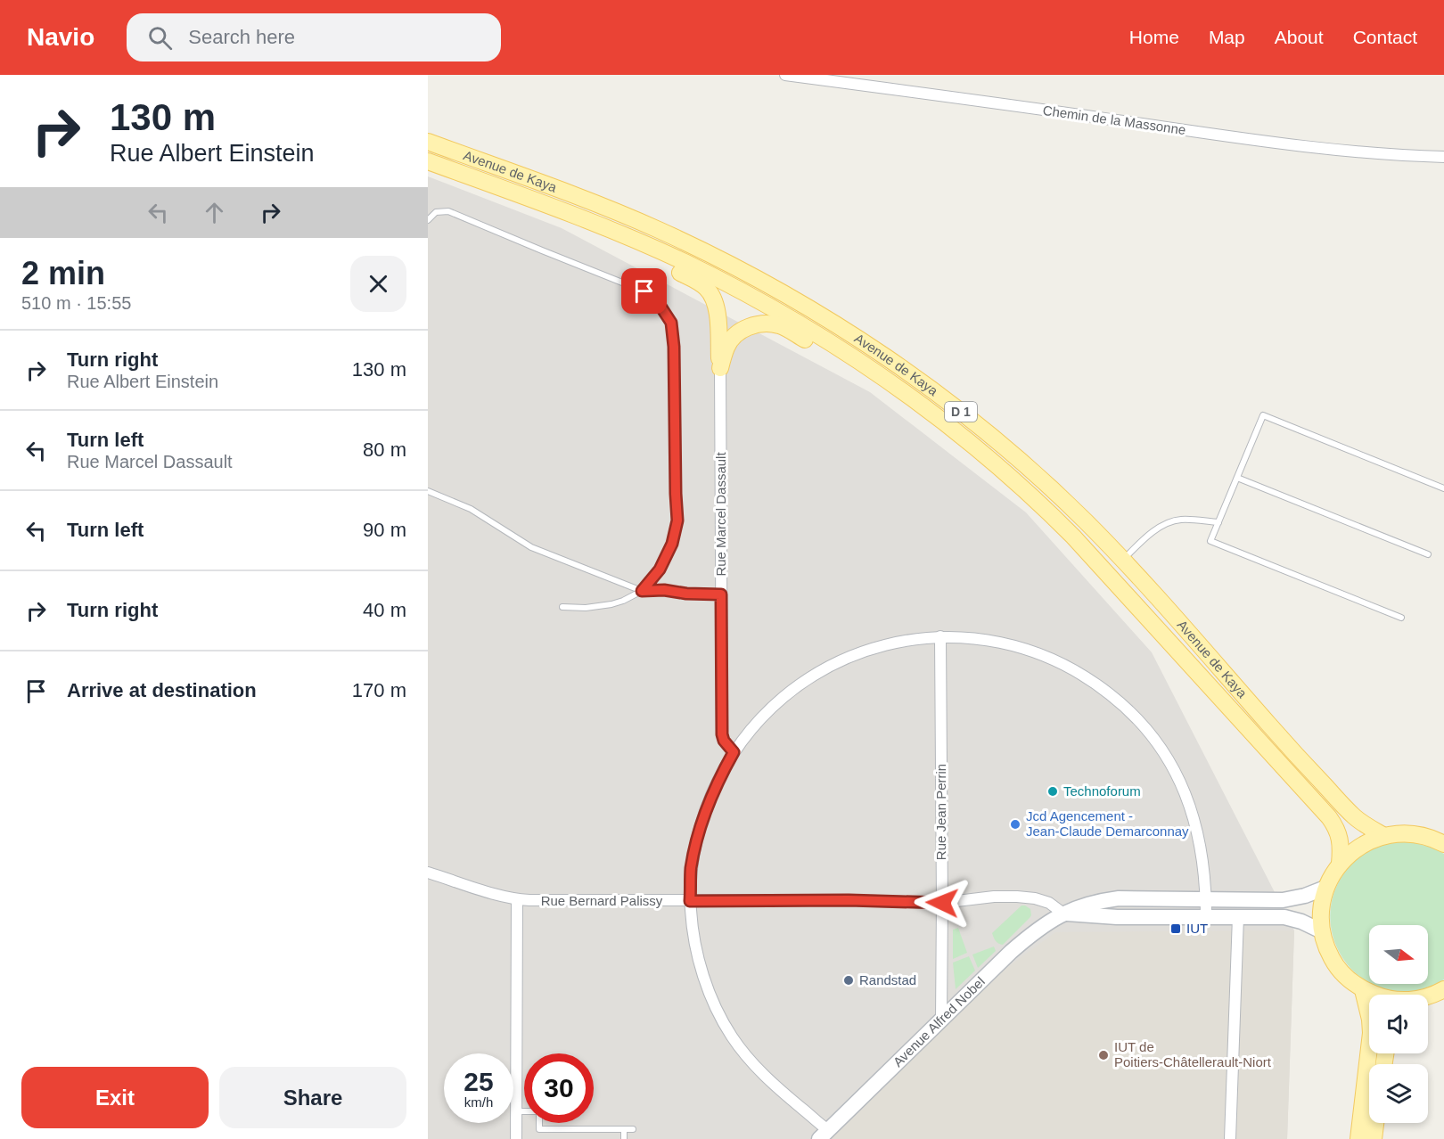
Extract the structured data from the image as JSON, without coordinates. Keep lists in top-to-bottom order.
{
  "streets": {
    "main road": ["Avenue de Kaya", "D 1"],
    "street": [
      "Chemin de la Massonne",
      "Rue Marcel Dassault",
      "Rue Jean Perrin",
      "Rue Bernard Palissy",
      "Avenue Alfred Nobel"
    ]
  },
  "crossings": [
    ["Rue Jean Perrin", "Rue Bernard Palissy"],
    ["Rue Jean Perrin", "Avenue Alfred Nobel"],
    ["Rue Bernard Palissy", "Avenue Alfred Nobel"]
  ],
  "places": {
    "other": [
      "Technoforum",
      "Jcd Agencement - Jean-Claude Demarconnay",
      "Randstad",
      "IUT de Poitiers-Châtellerault-Niort"
    ],
    "transit": ["IUT"]
  },
  "north": "right",
  "page": {
    "header": "Navio",
    "search": "Search here",
    "nav": [
      "Home",
      "Map",
      "About",
      "Contact"
    ],
    "turn": ["130 m", "Rue Albert Einstein"],
    "heading": ["2 min", "510 m · 15:55"],
    "list": [
      {
        "name": "Turn right",
        "note": "Rue Albert Einstein",
        "value": "130 m"
      },
      {
        "name": "Turn left",
        "note": "Rue Marcel Dassault",
        "value": "80 m"
      },
      {
        "name": "Turn left",
        "value": "90 m"
      },
      {
        "name": "Turn right",
        "value": "40 m"
      },
      {
        "name": "Arrive at destination",
        "value": "170 m"
      }
    ],
    "speed": "25 km/h",
    "limit": "30",
    "buttons": ["Exit", "Share"]
  }
}
